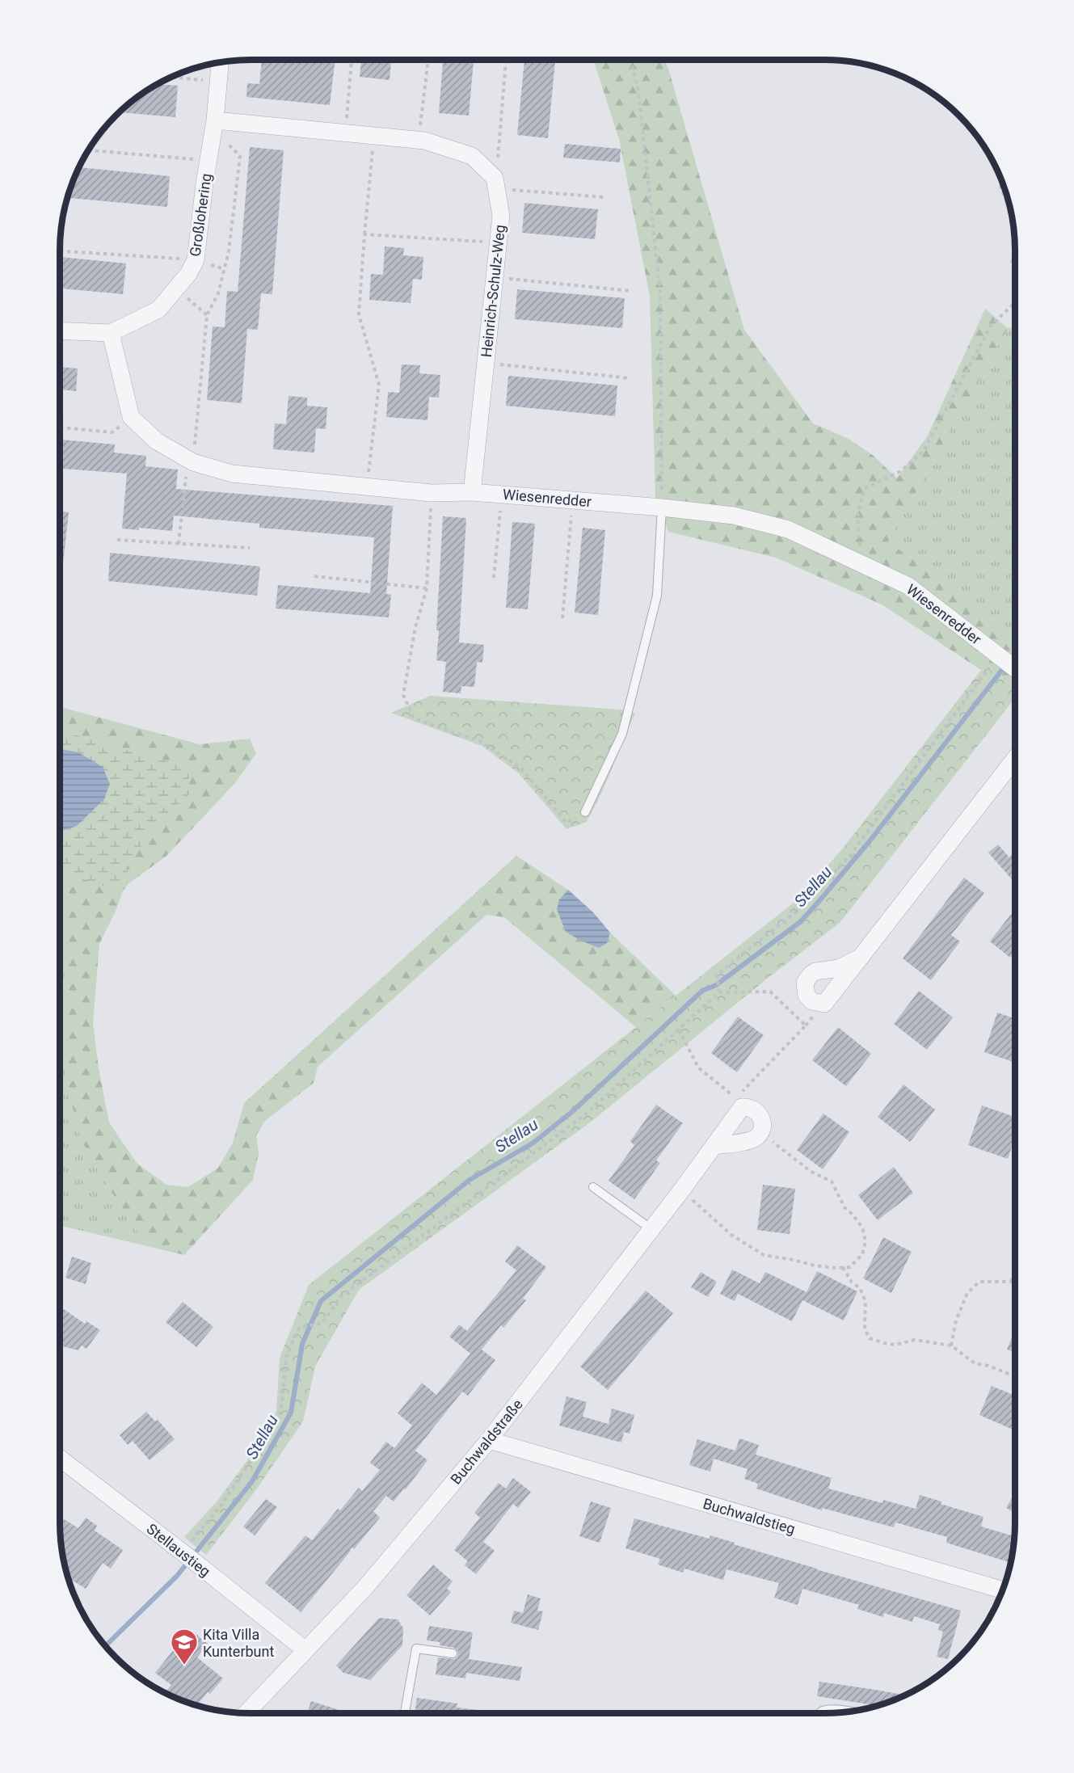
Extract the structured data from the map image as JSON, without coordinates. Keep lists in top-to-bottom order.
{
  "streets": {
    "street": [
      "Großlohering",
      "Heinrich-Schulz-Weg",
      "Wiesenredder",
      "Buchwaldstraße",
      "Buchwaldstieg",
      "Stellaustieg"
    ]
  },
  "crossings": [
    ["Heinrich-Schulz-Weg", "Wiesenredder"],
    ["Buchwaldstraße", "Buchwaldstieg"],
    ["Buchwaldstraße", "Stellaustieg"]
  ],
  "water": ["Stellau"],
  "places": {
    "school or university": ["Kita Villa Kunterbunt"]
  }
}
